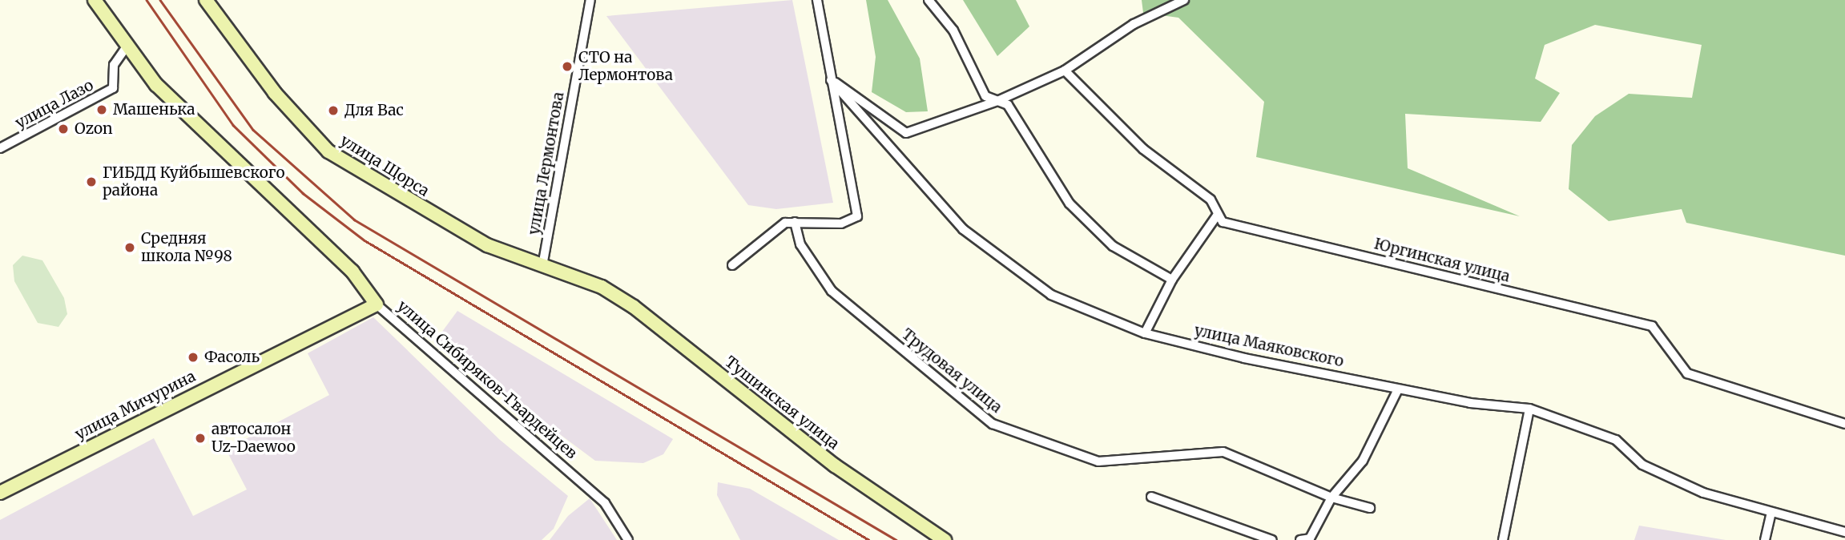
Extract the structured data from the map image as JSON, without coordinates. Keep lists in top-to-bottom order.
{
  "streets": {
    "main road": [
      "улица Щорса",
      "улица Сибиряков-Гвардейцев",
      "Тушинская улица",
      "улица Мичурина"
    ],
    "street": [
      "улица Лазо",
      "улица Лермонтова",
      "Юргинская улица",
      "улица Маяковского",
      "Трудовая улица"
    ]
  },
  "crossings": [
    ["улица Лазо", "улица Сибиряков-Гвардейцев"],
    ["улица Лермонтова", "улица Щорса"],
    ["улица Щорса", "Тушинская улица"],
    ["улица Сибиряков-Гвардейцев", "улица Мичурина"]
  ],
  "places": [
    "СТО на Лермонтова",
    "Машенька",
    "Для Вас",
    "Ozon",
    "ГИБДД Куйбышевского района",
    "Средняя школа №98",
    "Фасоль",
    "автосалон Uz-Daewoo"
  ]
}
